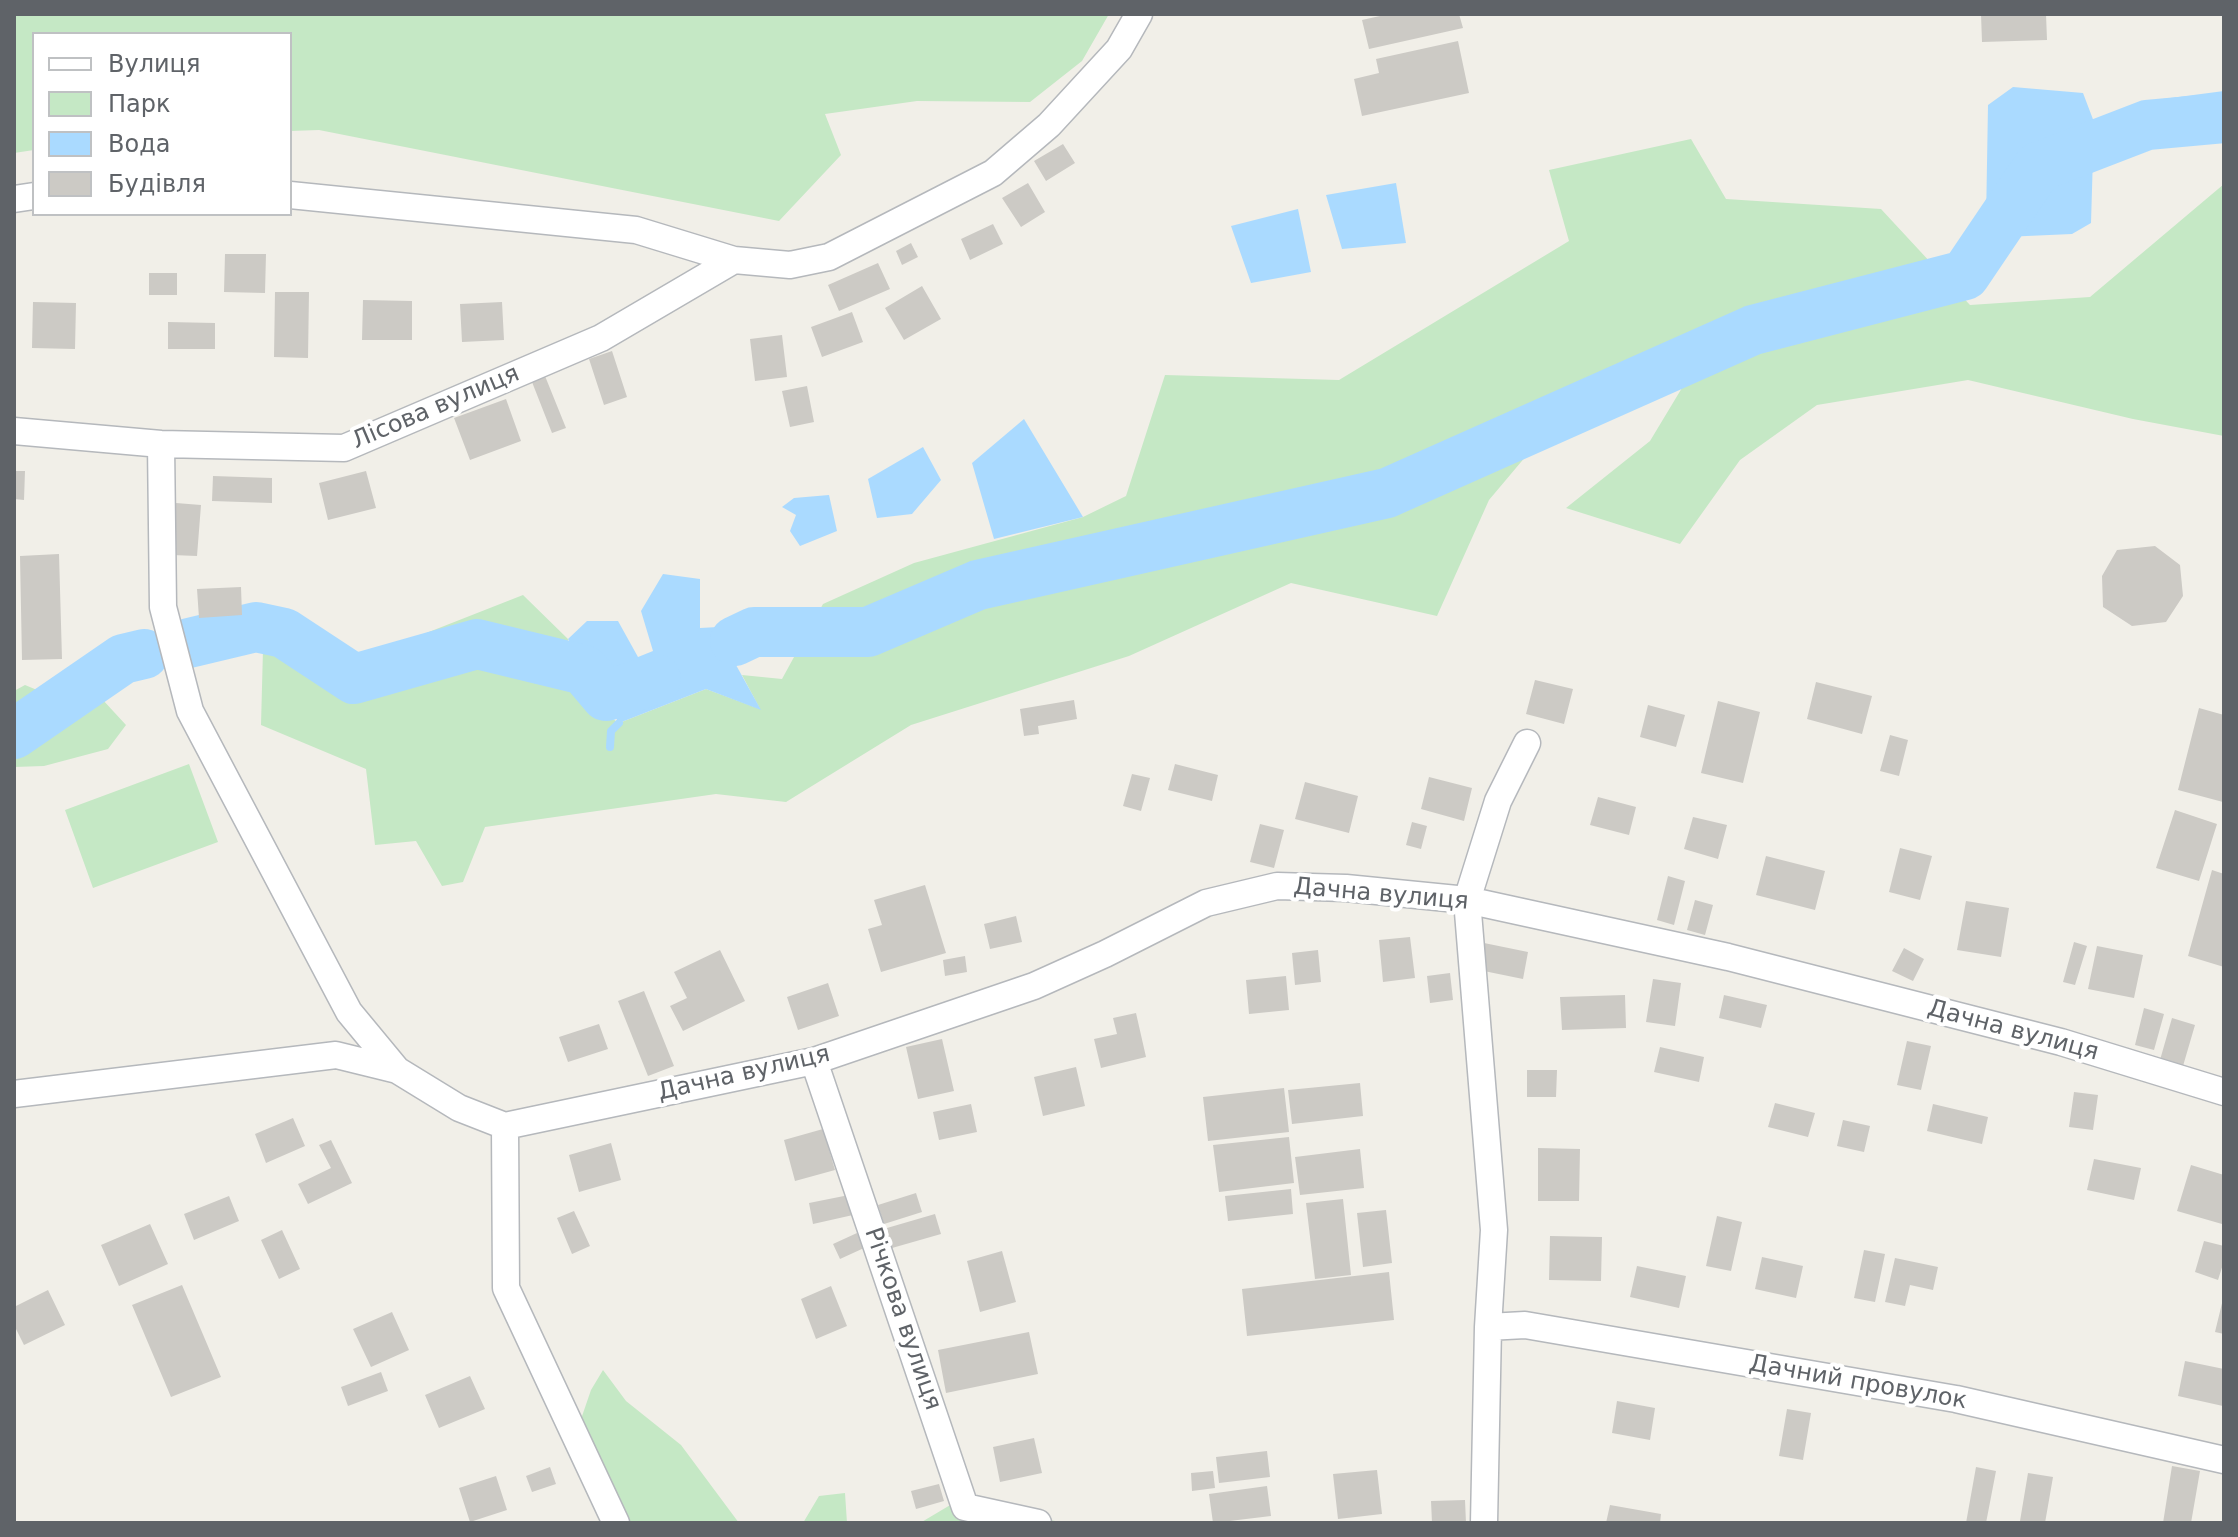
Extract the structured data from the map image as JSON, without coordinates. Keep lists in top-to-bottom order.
{
  "streets": {
    "street": [
      "Лісова вулиця",
      "Дачна вулиця",
      "Річкова вулиця",
      "Дачний провулок"
    ]
  },
  "crossings": [
    ["Дачна вулиця", "Річкова вулиця"]
  ],
  "legend": [
    "Вулиця",
    "Парк",
    "Вода",
    "Будівля"
  ]
}
